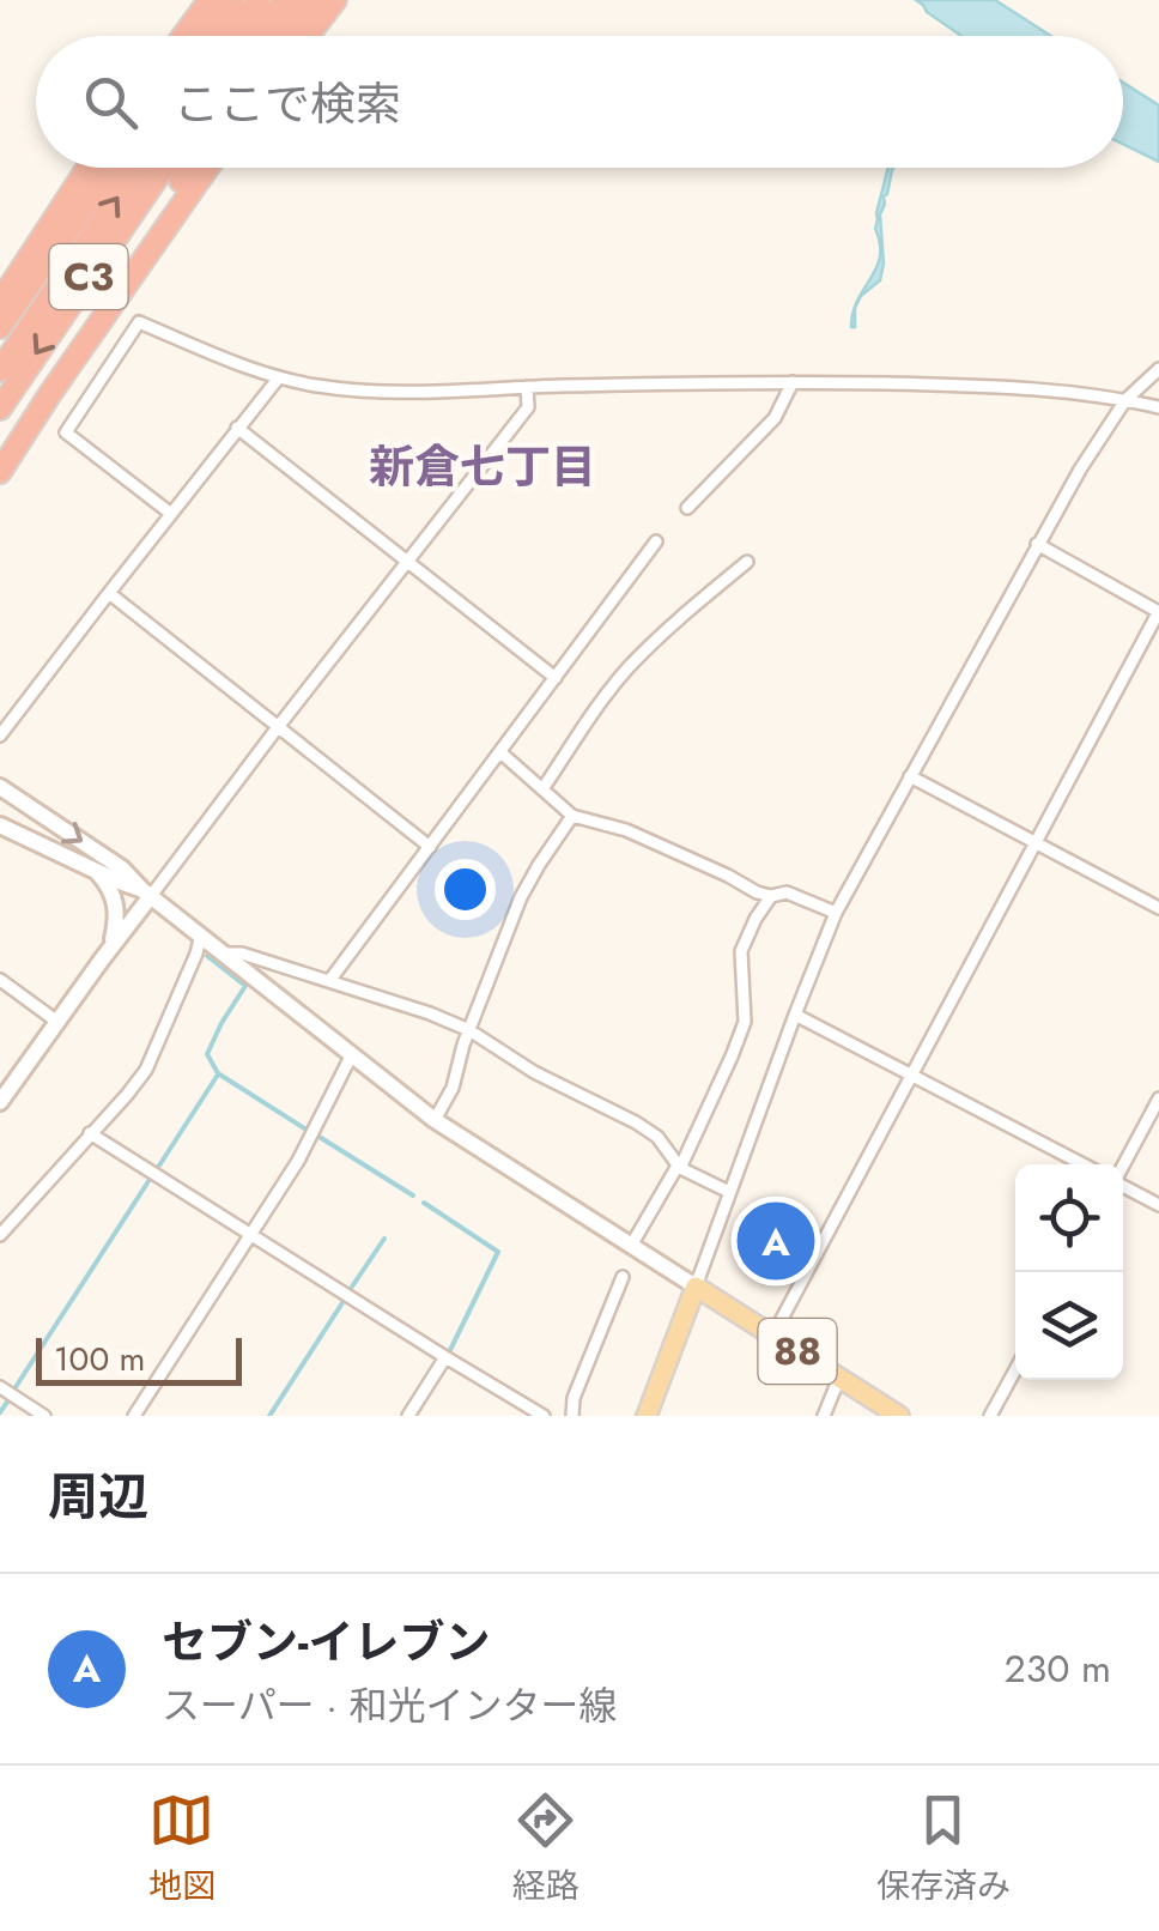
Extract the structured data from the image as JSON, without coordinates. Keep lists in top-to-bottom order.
{
  "streets": {
    "highway": ["C3"],
    "main road": ["88"]
  },
  "districts": ["新倉七丁目"],
  "scale_bar": "100 m",
  "page": {
    "search": "ここで検索",
    "pins": "A",
    "scale": "100 m",
    "heading": "周辺",
    "list": [
      {
        "mark": "A",
        "name": "セブン-イレブン",
        "note": "スーパー · 和光インター線",
        "value": "230 m"
      }
    ],
    "nav": ["地図", "経路", "保存済み"]
  }
}
